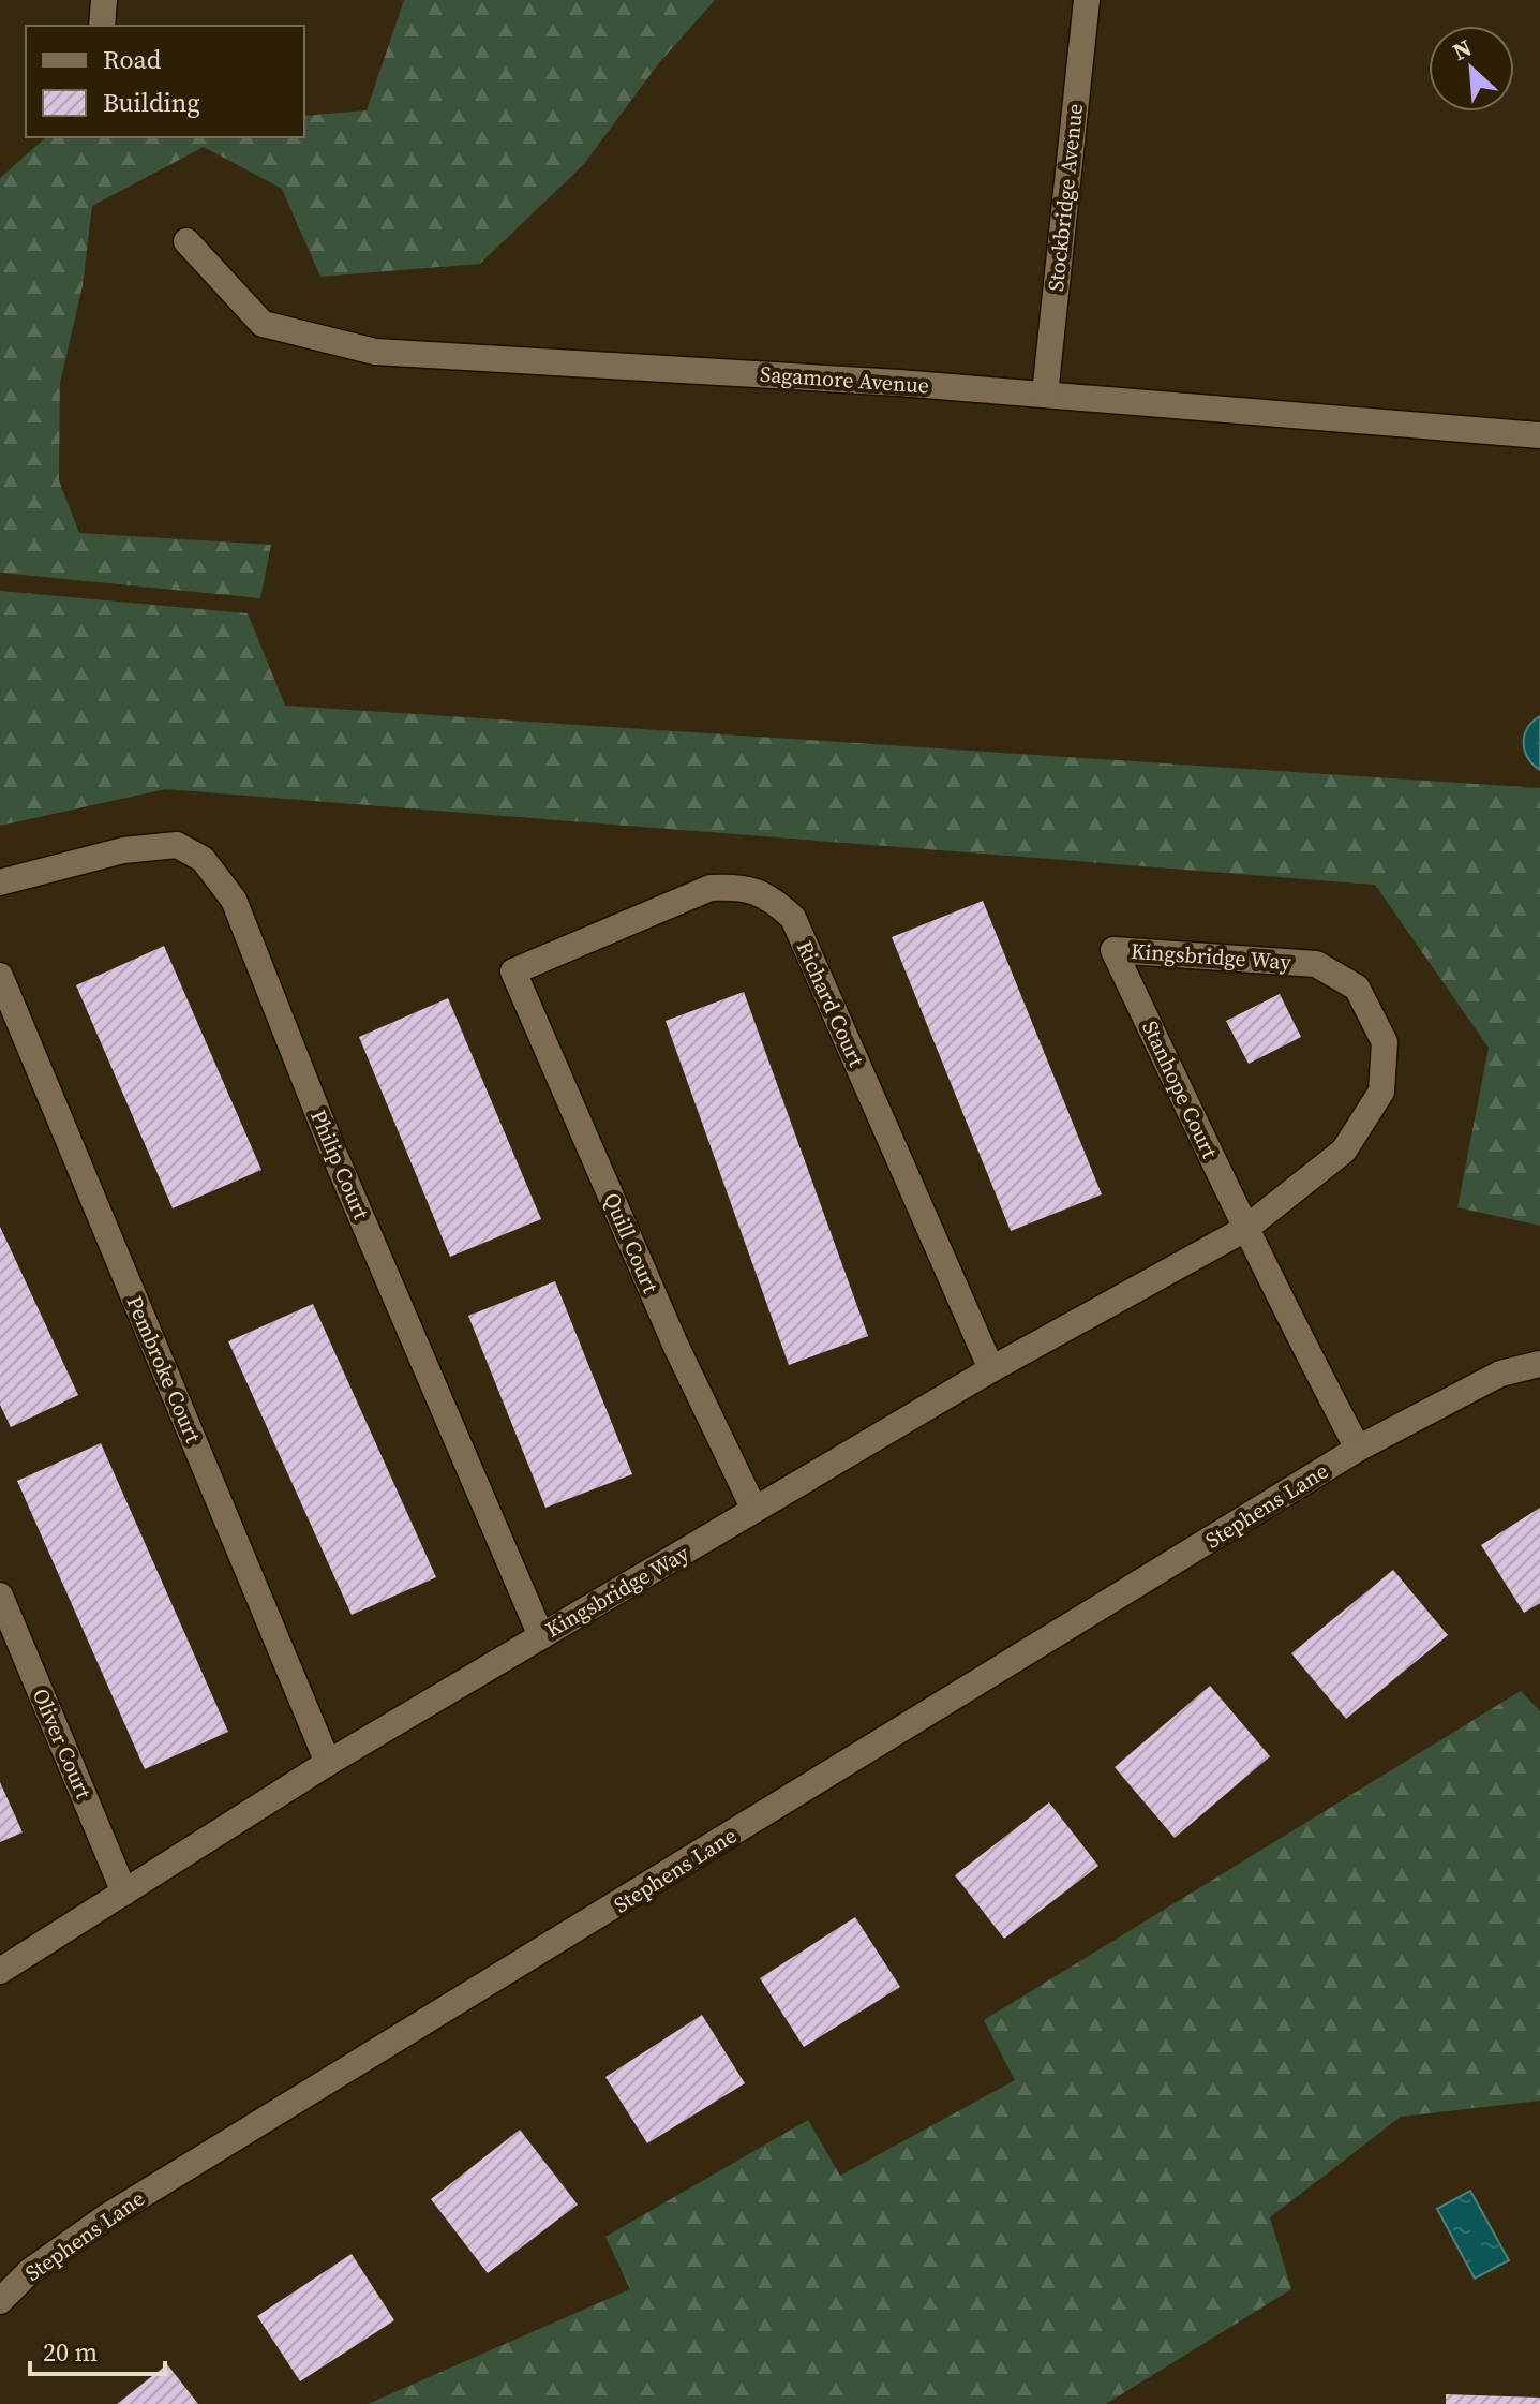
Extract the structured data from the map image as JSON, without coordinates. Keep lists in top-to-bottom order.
{
  "streets": {
    "street": [
      "Stockbridge Avenue",
      "Sagamore Avenue",
      "Kingsbridge Way",
      "Richard Court",
      "Stanhope Court",
      "Philip Court",
      "Quill Court",
      "Pembroke Court",
      "Stephens Lane",
      "Oliver Court"
    ]
  },
  "crossings": [
    ["Stockbridge Avenue", "Sagamore Avenue"],
    ["Kingsbridge Way", "Richard Court"],
    ["Kingsbridge Way", "Stanhope Court"],
    ["Kingsbridge Way", "Philip Court"],
    ["Kingsbridge Way", "Quill Court"],
    ["Kingsbridge Way", "Pembroke Court"],
    ["Kingsbridge Way", "Oliver Court"],
    ["Richard Court", "Quill Court"]
  ],
  "legend": ["Road", "Building"],
  "scale_bar": "20 m",
  "north": "top left"
}
